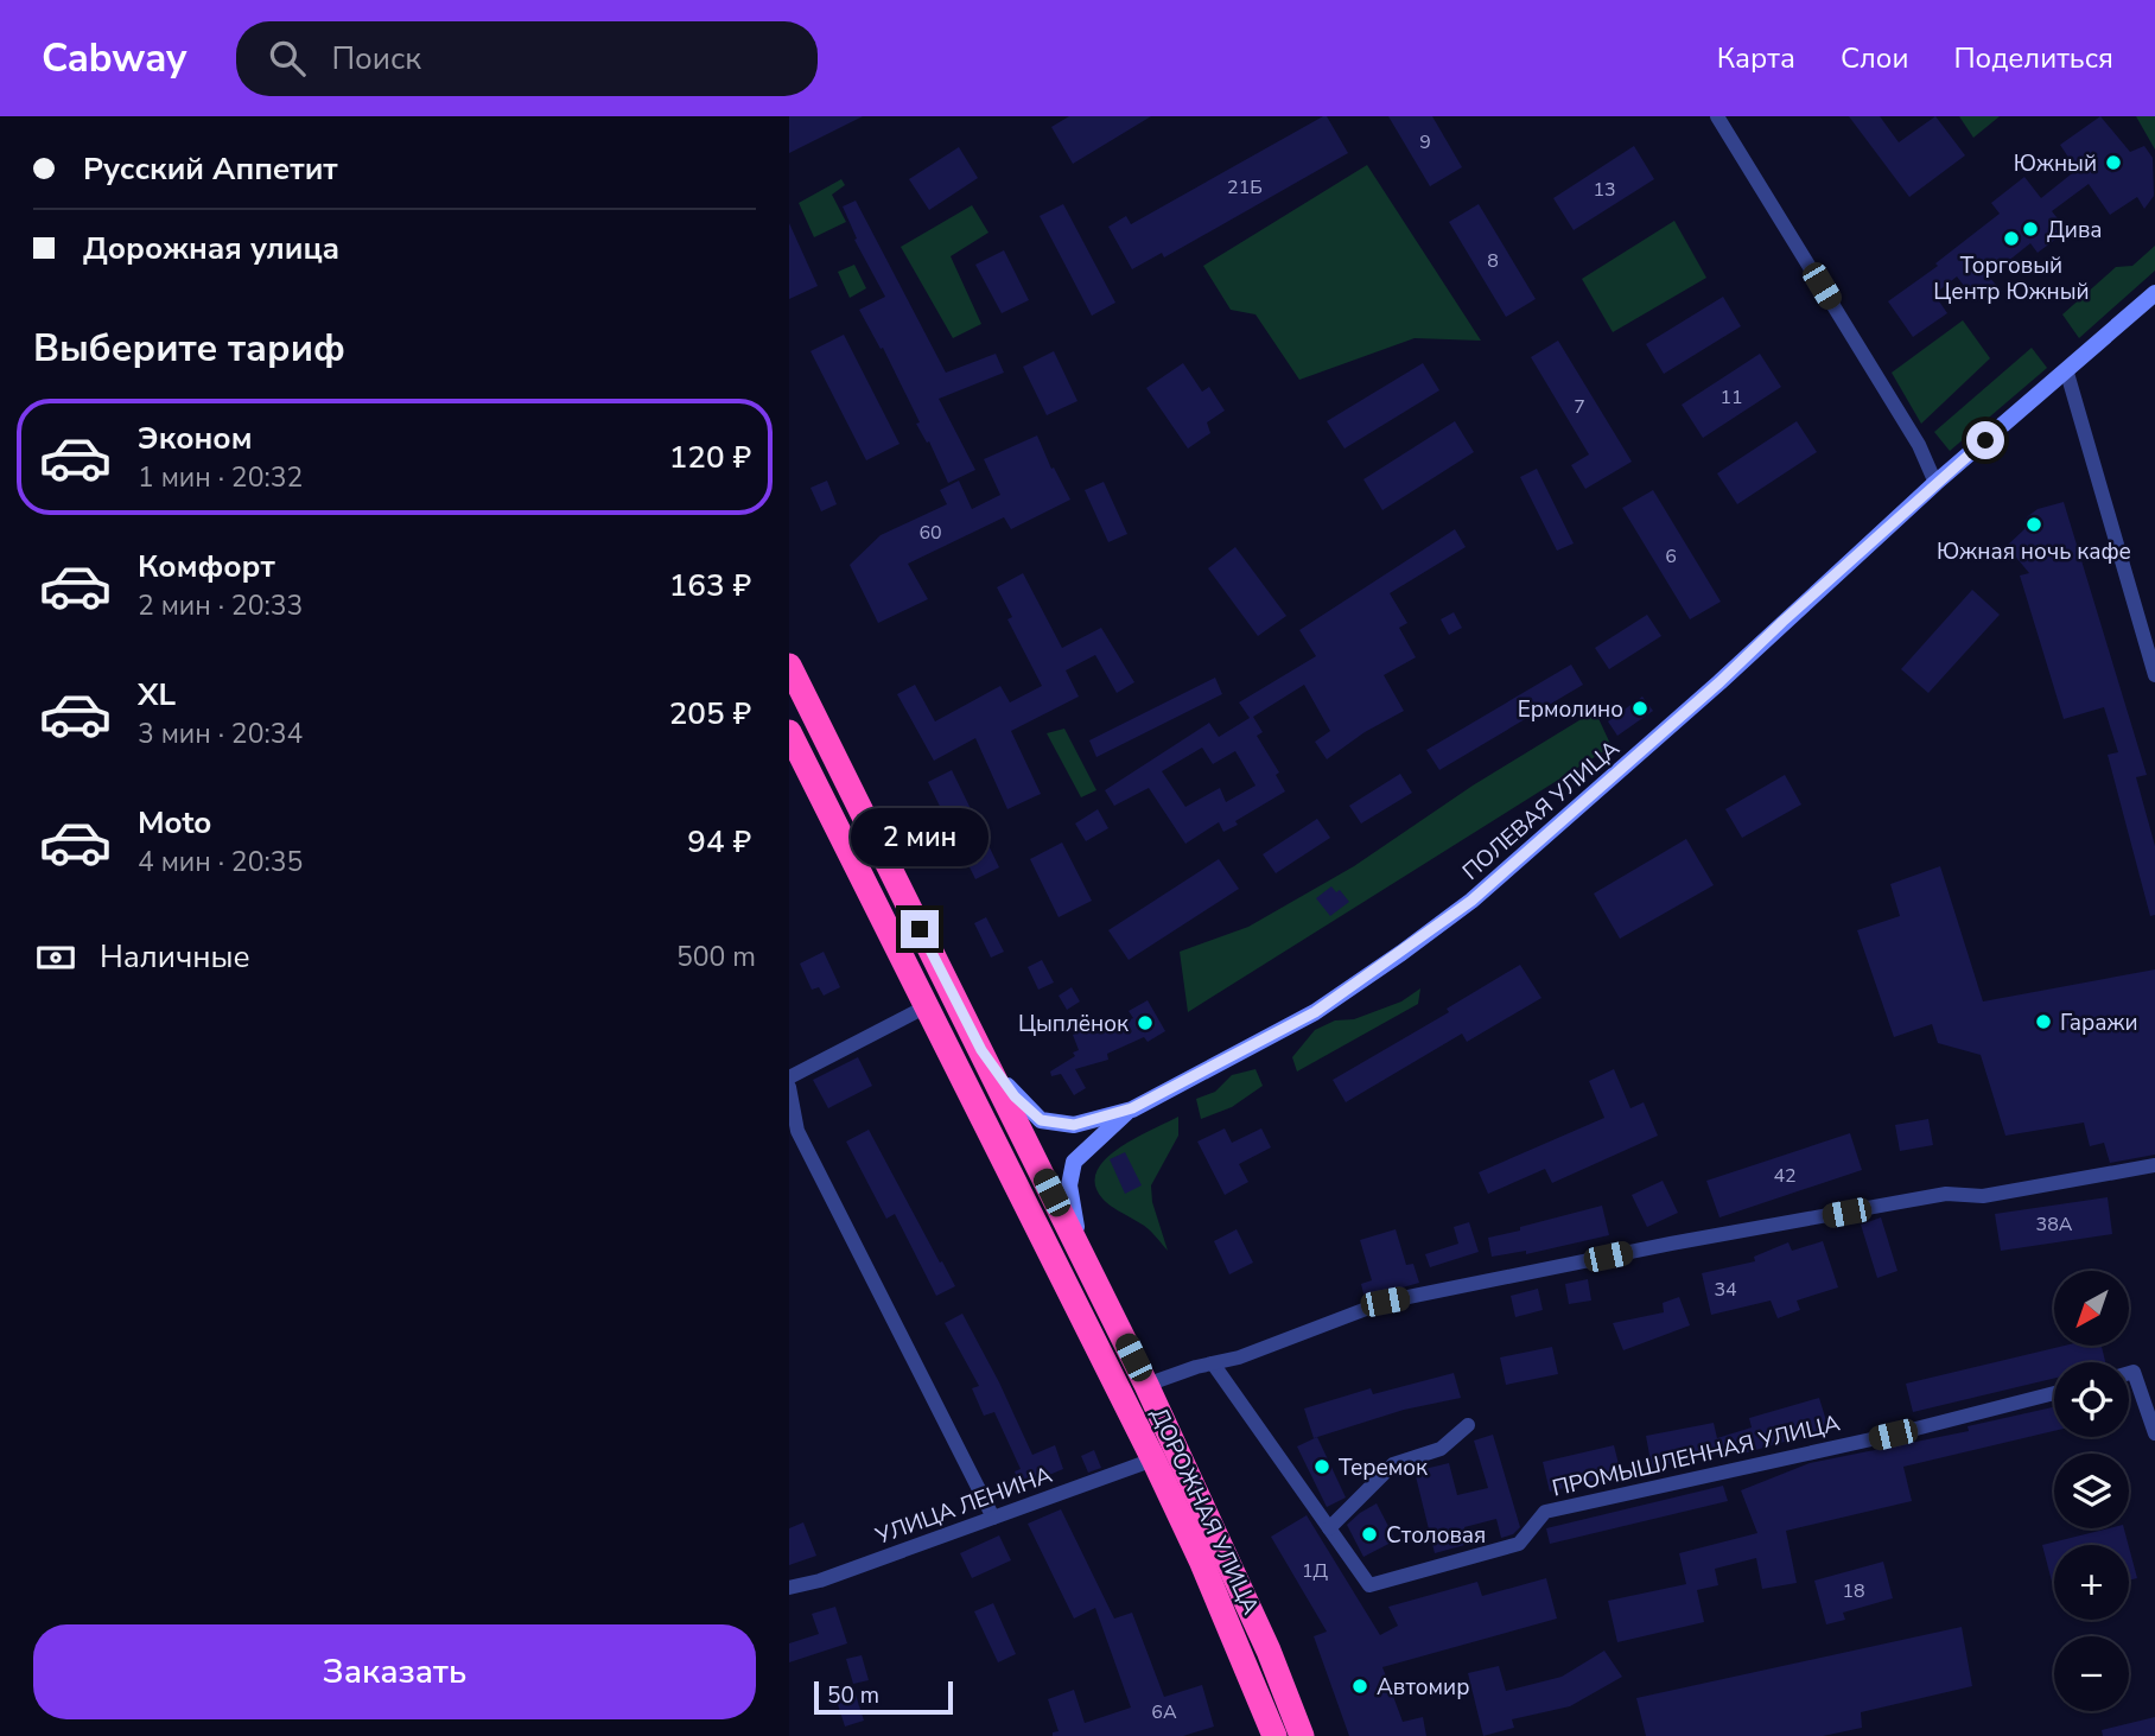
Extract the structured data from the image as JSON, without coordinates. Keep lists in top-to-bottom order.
{
  "streets": {
    "highway": ["ДОРОЖНАЯ УЛИЦА"],
    "main road": ["ПОЛЕВАЯ УЛИЦА"],
    "street": ["ПРОМЫШЛЕННАЯ УЛИЦА", "УЛИЦА ЛЕНИНА"]
  },
  "crossings": [
    ["ПРОМЫШЛЕННАЯ УЛИЦА", "ДОРОЖНАЯ УЛИЦА"],
    ["УЛИЦА ЛЕНИНА", "ДОРОЖНАЯ УЛИЦА"]
  ],
  "places": [
    "Южный",
    "Дива",
    "Торговый Центр Южный",
    "Южная ночь кафе",
    "Ермолино",
    "Гаражи",
    "Цыплёнок",
    "Теремок",
    "Столовая",
    "Автомир"
  ],
  "house_numbers": [
    "9",
    "21Б",
    "13",
    "8",
    "11",
    "7",
    "60",
    "6",
    "42",
    "38А",
    "34",
    "1Д",
    "18",
    "6А"
  ],
  "scale_bar": "50 m",
  "north": "bottom left",
  "page": {
    "header": "Cabway",
    "search": "Поиск",
    "nav": ["Карта", "Слои", "Поделиться"],
    "banner": ["Русский Аппетит", "Дорожная улица"],
    "heading": "Выберите тариф",
    "list": [
      {
        "name": "Эконом",
        "note": "1 мин · 20:32",
        "value": "120 ₽"
      },
      {
        "name": "Комфорт",
        "note": "2 мин · 20:33",
        "value": "163 ₽"
      },
      {
        "name": "XL",
        "note": "3 мин · 20:34",
        "value": "205 ₽"
      },
      {
        "name": "Moto",
        "note": "4 мин · 20:35",
        "value": "94 ₽"
      }
    ],
    "bubble": "2 мин",
    "pay": ["Наличные", "500 m"],
    "map_buttons": ["+", "−"],
    "buttons": "Заказать",
    "scale": "50 m"
  }
}
